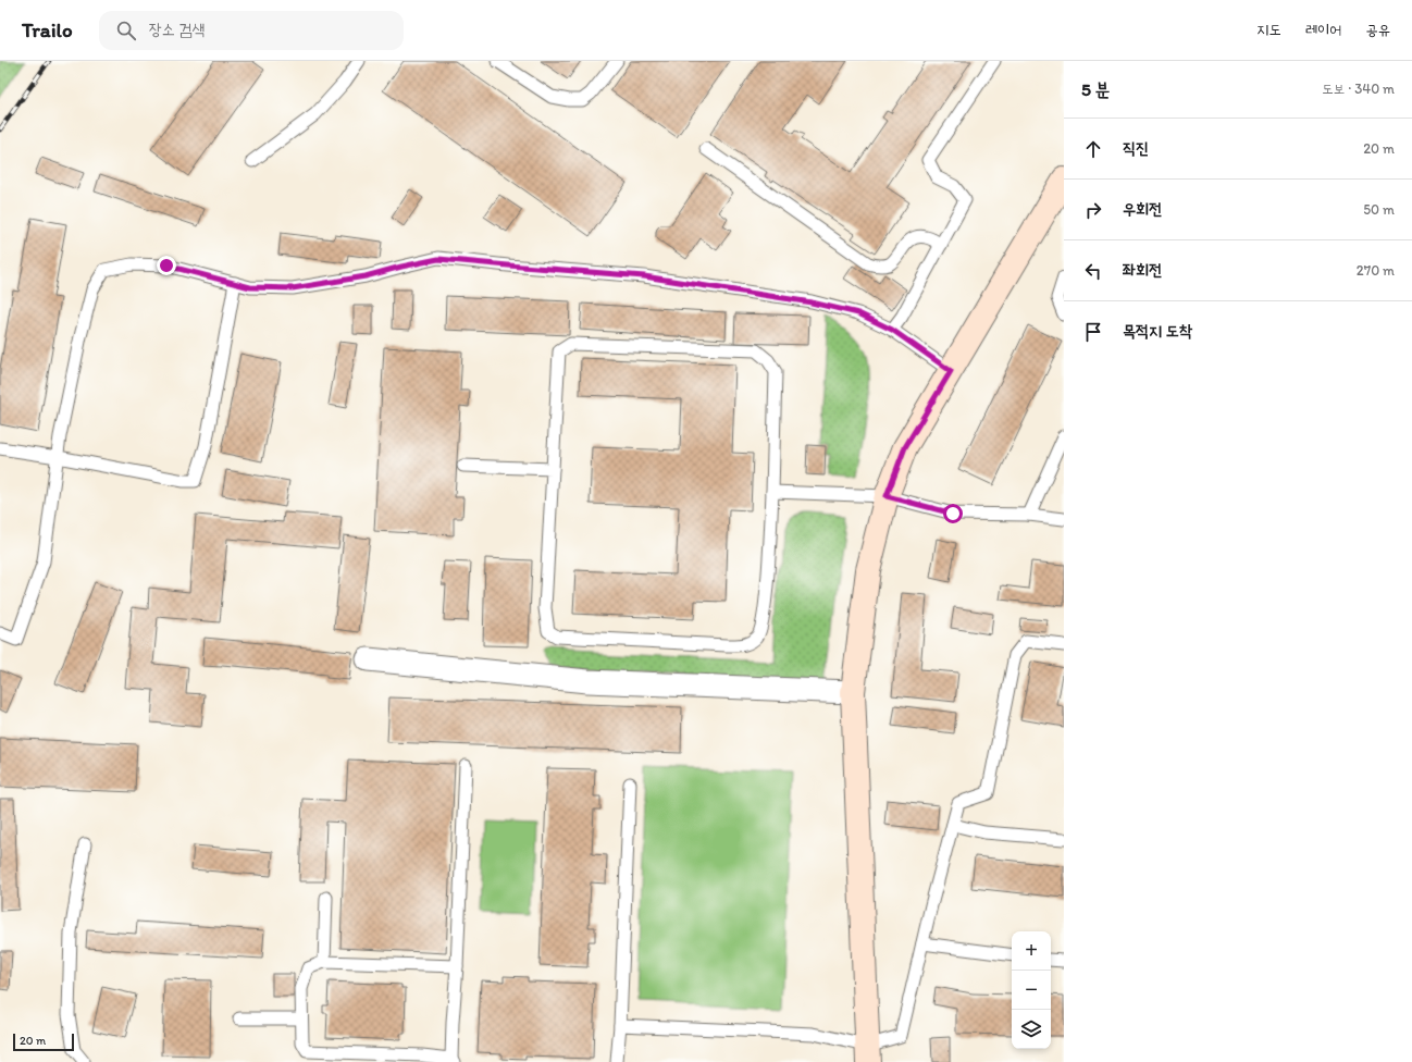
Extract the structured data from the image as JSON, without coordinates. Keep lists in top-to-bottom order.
{
  "scale_bar": "20 m",
  "page": {
    "header": "Trailo",
    "search": "장소 검색",
    "nav": ["지도", "레이어", "공유"],
    "heading": ["5 분", "도보 · 340 m"],
    "list": [
      ["직진", "20 m"],
      ["우회전", "50 m"],
      ["좌회전", "270 m"],
      "목적지 도착"
    ],
    "map_buttons": ["+", "−"],
    "scale": "20 m"
  }
}
